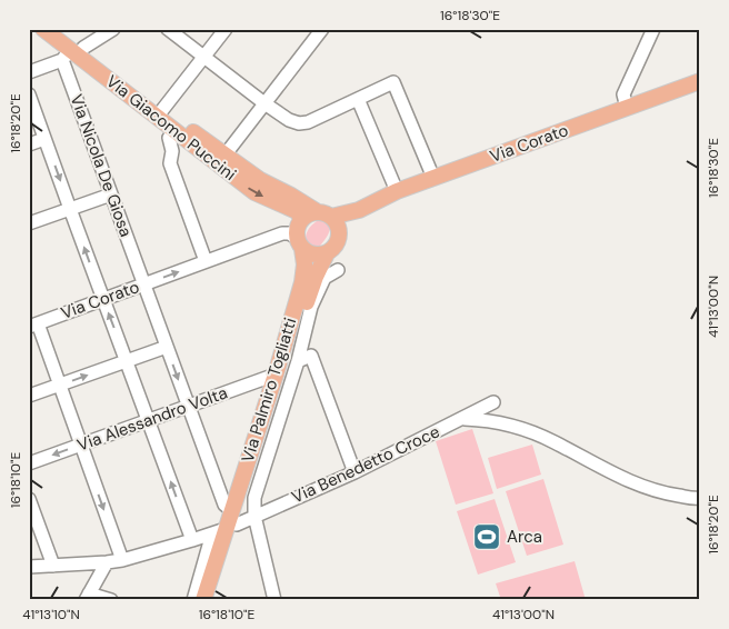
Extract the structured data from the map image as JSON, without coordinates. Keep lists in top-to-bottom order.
{
  "streets": {
    "main road": ["Via Giacomo Puccini", "Via Corato", "Via Palmiro Togliatti"],
    "street": ["Via Nicola De Giosa", "Via Alessandro Volta", "Via Benedetto Croce"]
  },
  "crossings": [
    ["Via Giacomo Puccini", "Via Corato"],
    ["Via Giacomo Puccini", "Via Nicola De Giosa"],
    ["Via Giacomo Puccini", "Via Palmiro Togliatti"],
    ["Via Corato", "Via Nicola De Giosa"],
    ["Via Corato", "Via Palmiro Togliatti"],
    ["Via Nicola De Giosa", "Via Palmiro Togliatti"],
    ["Via Nicola De Giosa", "Via Alessandro Volta"],
    ["Via Nicola De Giosa", "Via Benedetto Croce"],
    ["Via Palmiro Togliatti", "Via Alessandro Volta"],
    ["Via Palmiro Togliatti", "Via Benedetto Croce"]
  ],
  "places": {
    "sports": ["Arca"]
  },
  "coordinates": [
    "16°18'30\"E",
    "16°18'20\"E",
    "41°13'00\"N",
    "16°18'10\"E",
    "41°13'10\"N"
  ]
}
